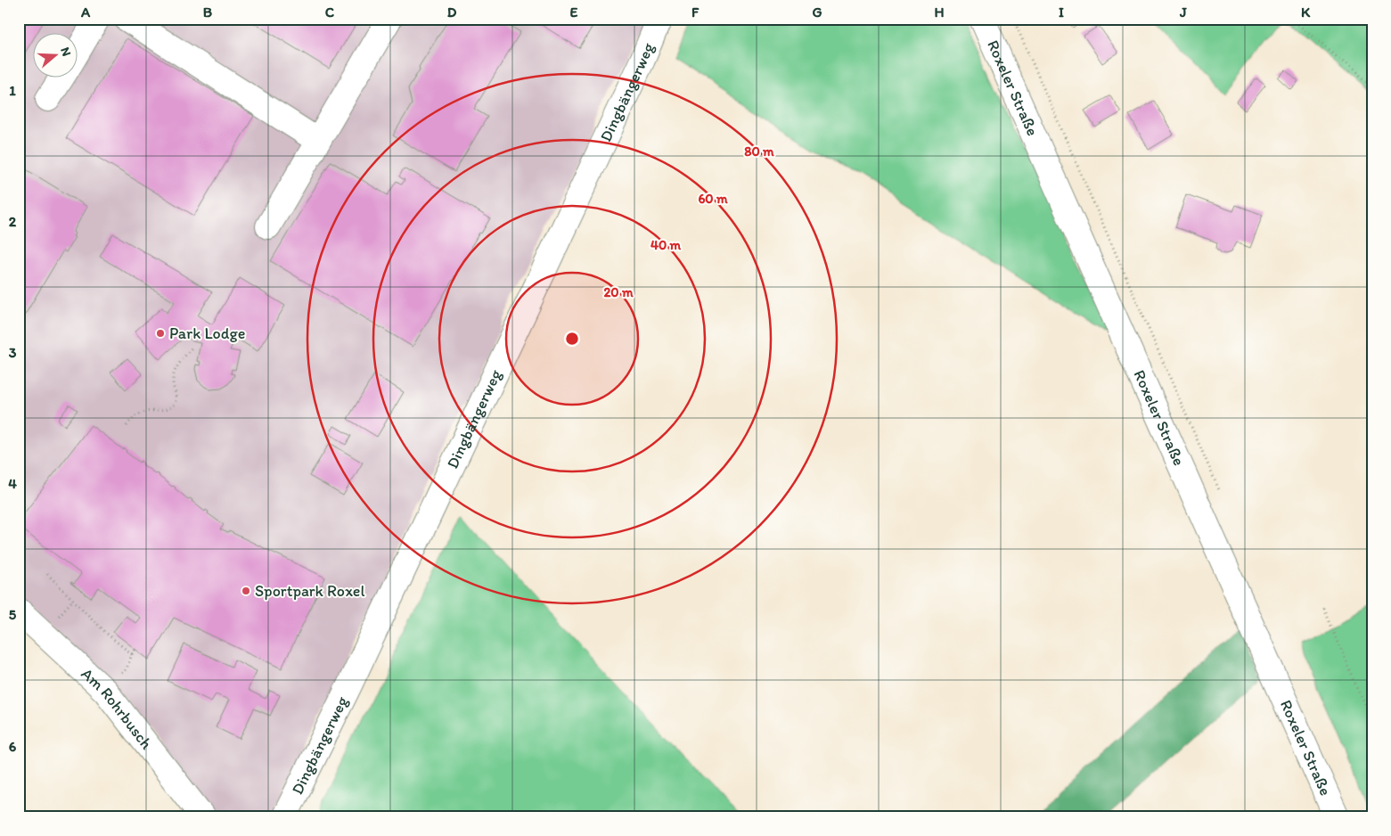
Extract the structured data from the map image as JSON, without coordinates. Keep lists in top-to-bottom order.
{
  "streets": {
    "main road": ["Roxeler Straße", "Dingbängerweg", "Am Rohrbusch"]
  },
  "places": ["Park Lodge", "Sportpark Roxel"],
  "north": "right",
  "grid": {
    "columns": [
      "A",
      "B",
      "C",
      "D",
      "E",
      "F",
      "G",
      "H",
      "I",
      "J",
      "K"
    ],
    "rows": [
      "1",
      "2",
      "3",
      "4",
      "5",
      "6"
    ]
  },
  "rings": [
    "80 m",
    "60 m",
    "40 m",
    "20 m"
  ]
}
